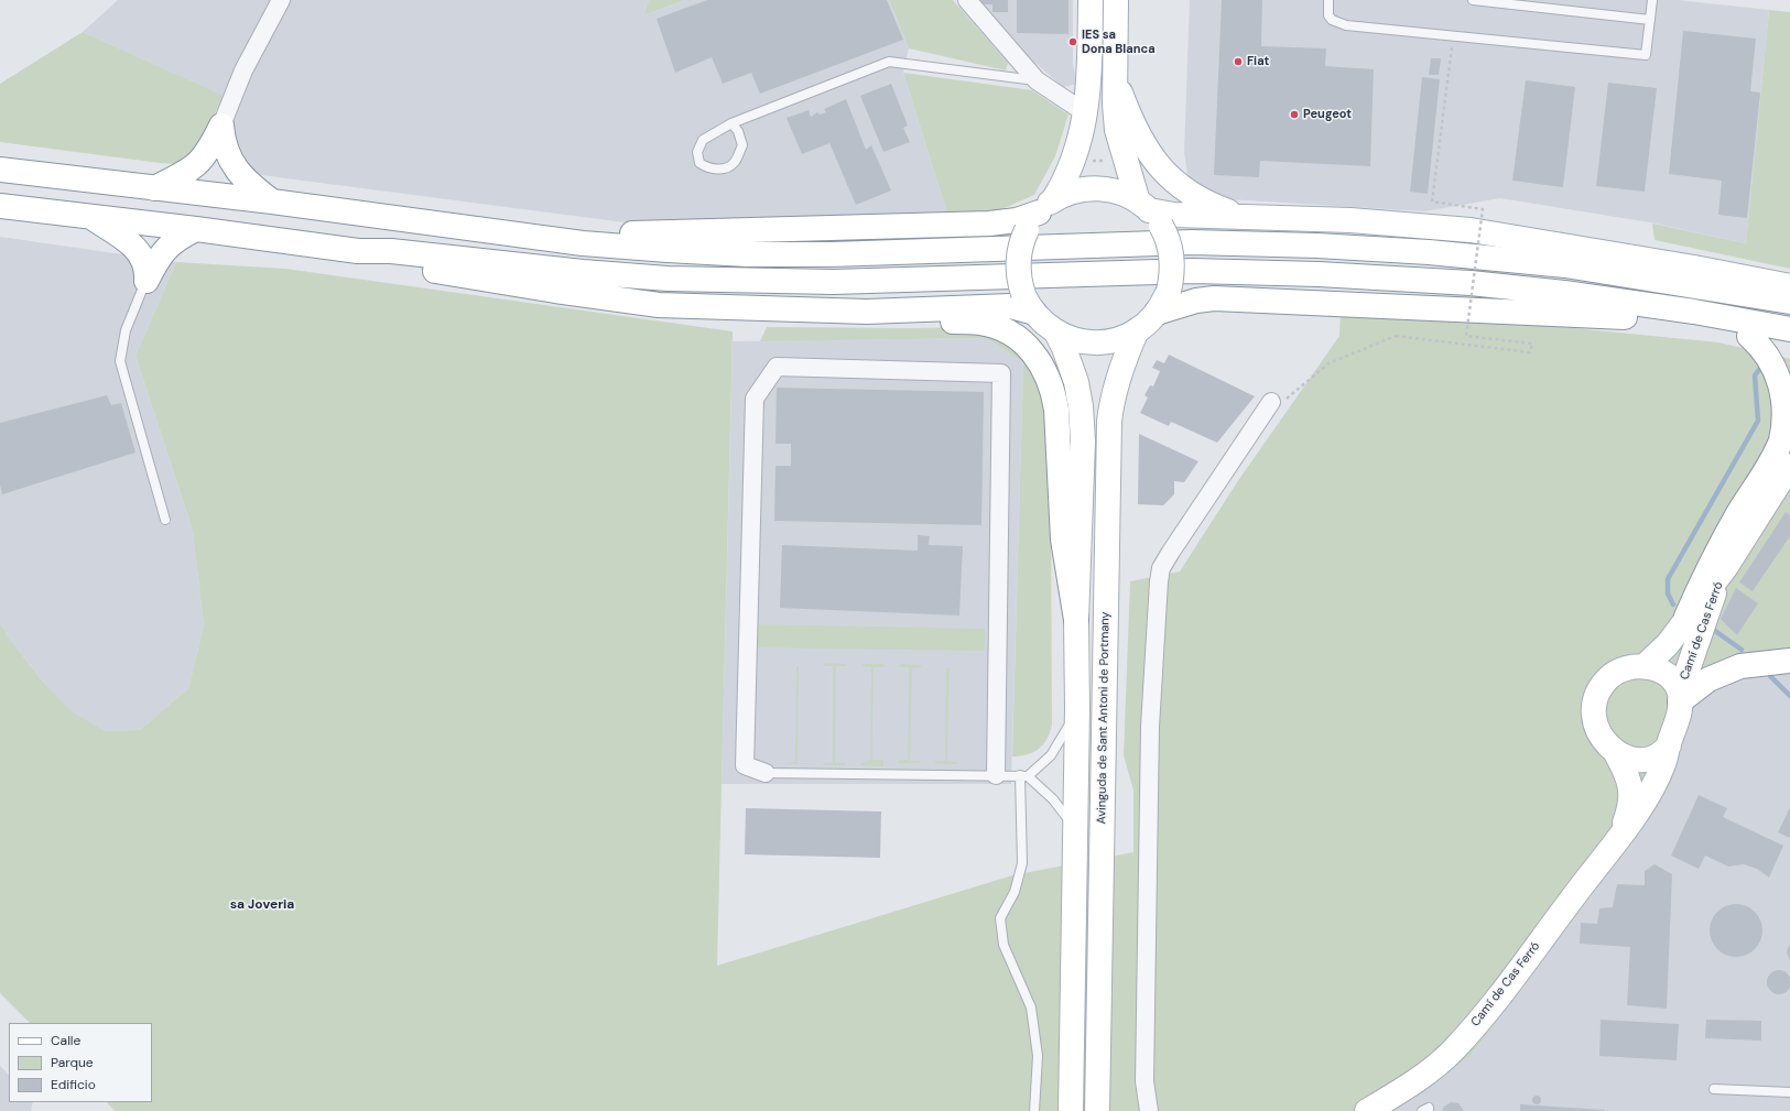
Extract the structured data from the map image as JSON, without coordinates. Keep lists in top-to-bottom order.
{
  "streets": {
    "main road": ["Camí de Cas Ferró", "Avinguda de Sant Antoni de Portmany"]
  },
  "districts": ["sa Joveria"],
  "places": ["IES sa Dona Blanca", "Fiat", "Peugeot"],
  "legend": ["Calle", "Parque", "Edificio"]
}
